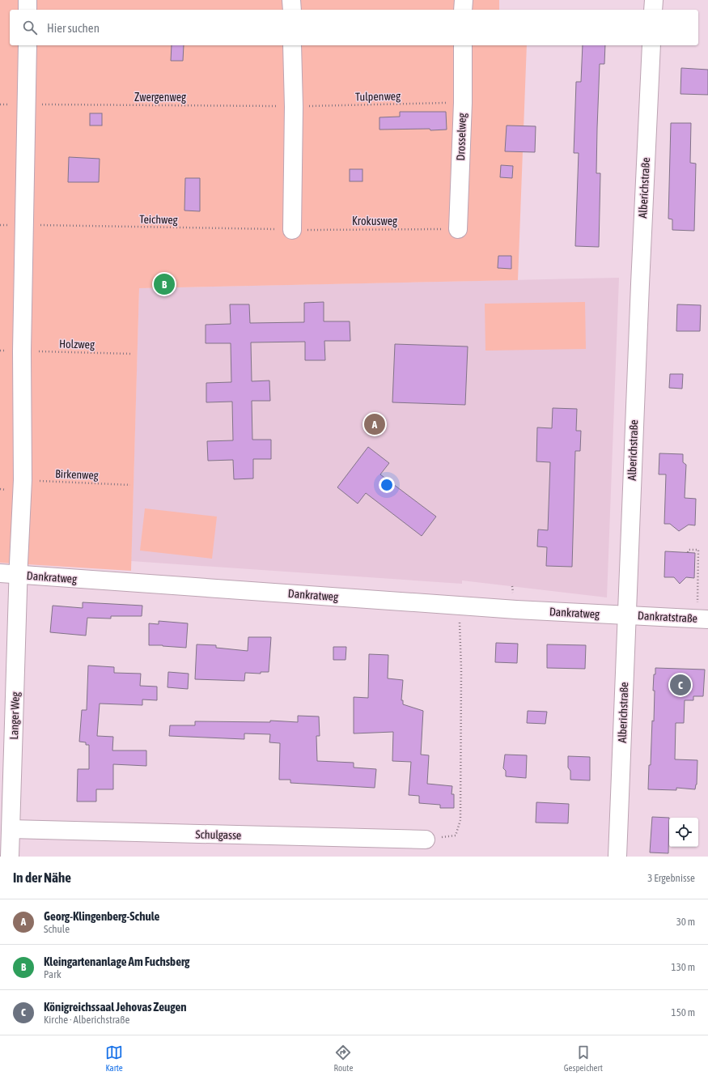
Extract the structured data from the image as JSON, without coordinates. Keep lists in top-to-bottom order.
{
  "streets": {
    "street": [
      "Drosselweg",
      "Alberichstraße",
      "Dankratweg",
      "Dankratstraße",
      "Langer Weg",
      "Schulgasse"
    ],
    "path": [
      "Tulpenweg",
      "Zwergenweg",
      "Teichweg",
      "Krokusweg",
      "Holzweg",
      "Birkenweg"
    ]
  },
  "crossings": [
    ["Tulpenweg", "Zwergenweg"],
    ["Tulpenweg", "Drosselweg"],
    ["Zwergenweg", "Langer Weg"],
    ["Drosselweg", "Krokusweg"],
    ["Alberichstraße", "Dankratweg"],
    ["Alberichstraße", "Dankratstraße"],
    ["Teichweg", "Krokusweg"],
    ["Teichweg", "Langer Weg"],
    ["Holzweg", "Langer Weg"],
    ["Birkenweg", "Langer Weg"],
    ["Dankratweg", "Dankratstraße"],
    ["Dankratweg", "Langer Weg"],
    ["Langer Weg", "Schulgasse"]
  ],
  "page": {
    "search": "Hier suchen",
    "pins": ["B", "A", "C"],
    "heading": ["In der Nähe", "3 Ergebnisse"],
    "list": [
      {
        "mark": "A",
        "name": "Georg-Klingenberg-Schule",
        "note": "Schule",
        "value": "30 m"
      },
      {
        "mark": "B",
        "name": "Kleingartenanlage Am Fuchsberg",
        "note": "Park",
        "value": "130 m"
      },
      {
        "mark": "C",
        "name": "Königreichssaal Jehovas Zeugen",
        "note": "Kirche · Alberichstraße",
        "value": "150 m"
      }
    ],
    "nav": ["Karte", "Route", "Gespeichert"]
  }
}
